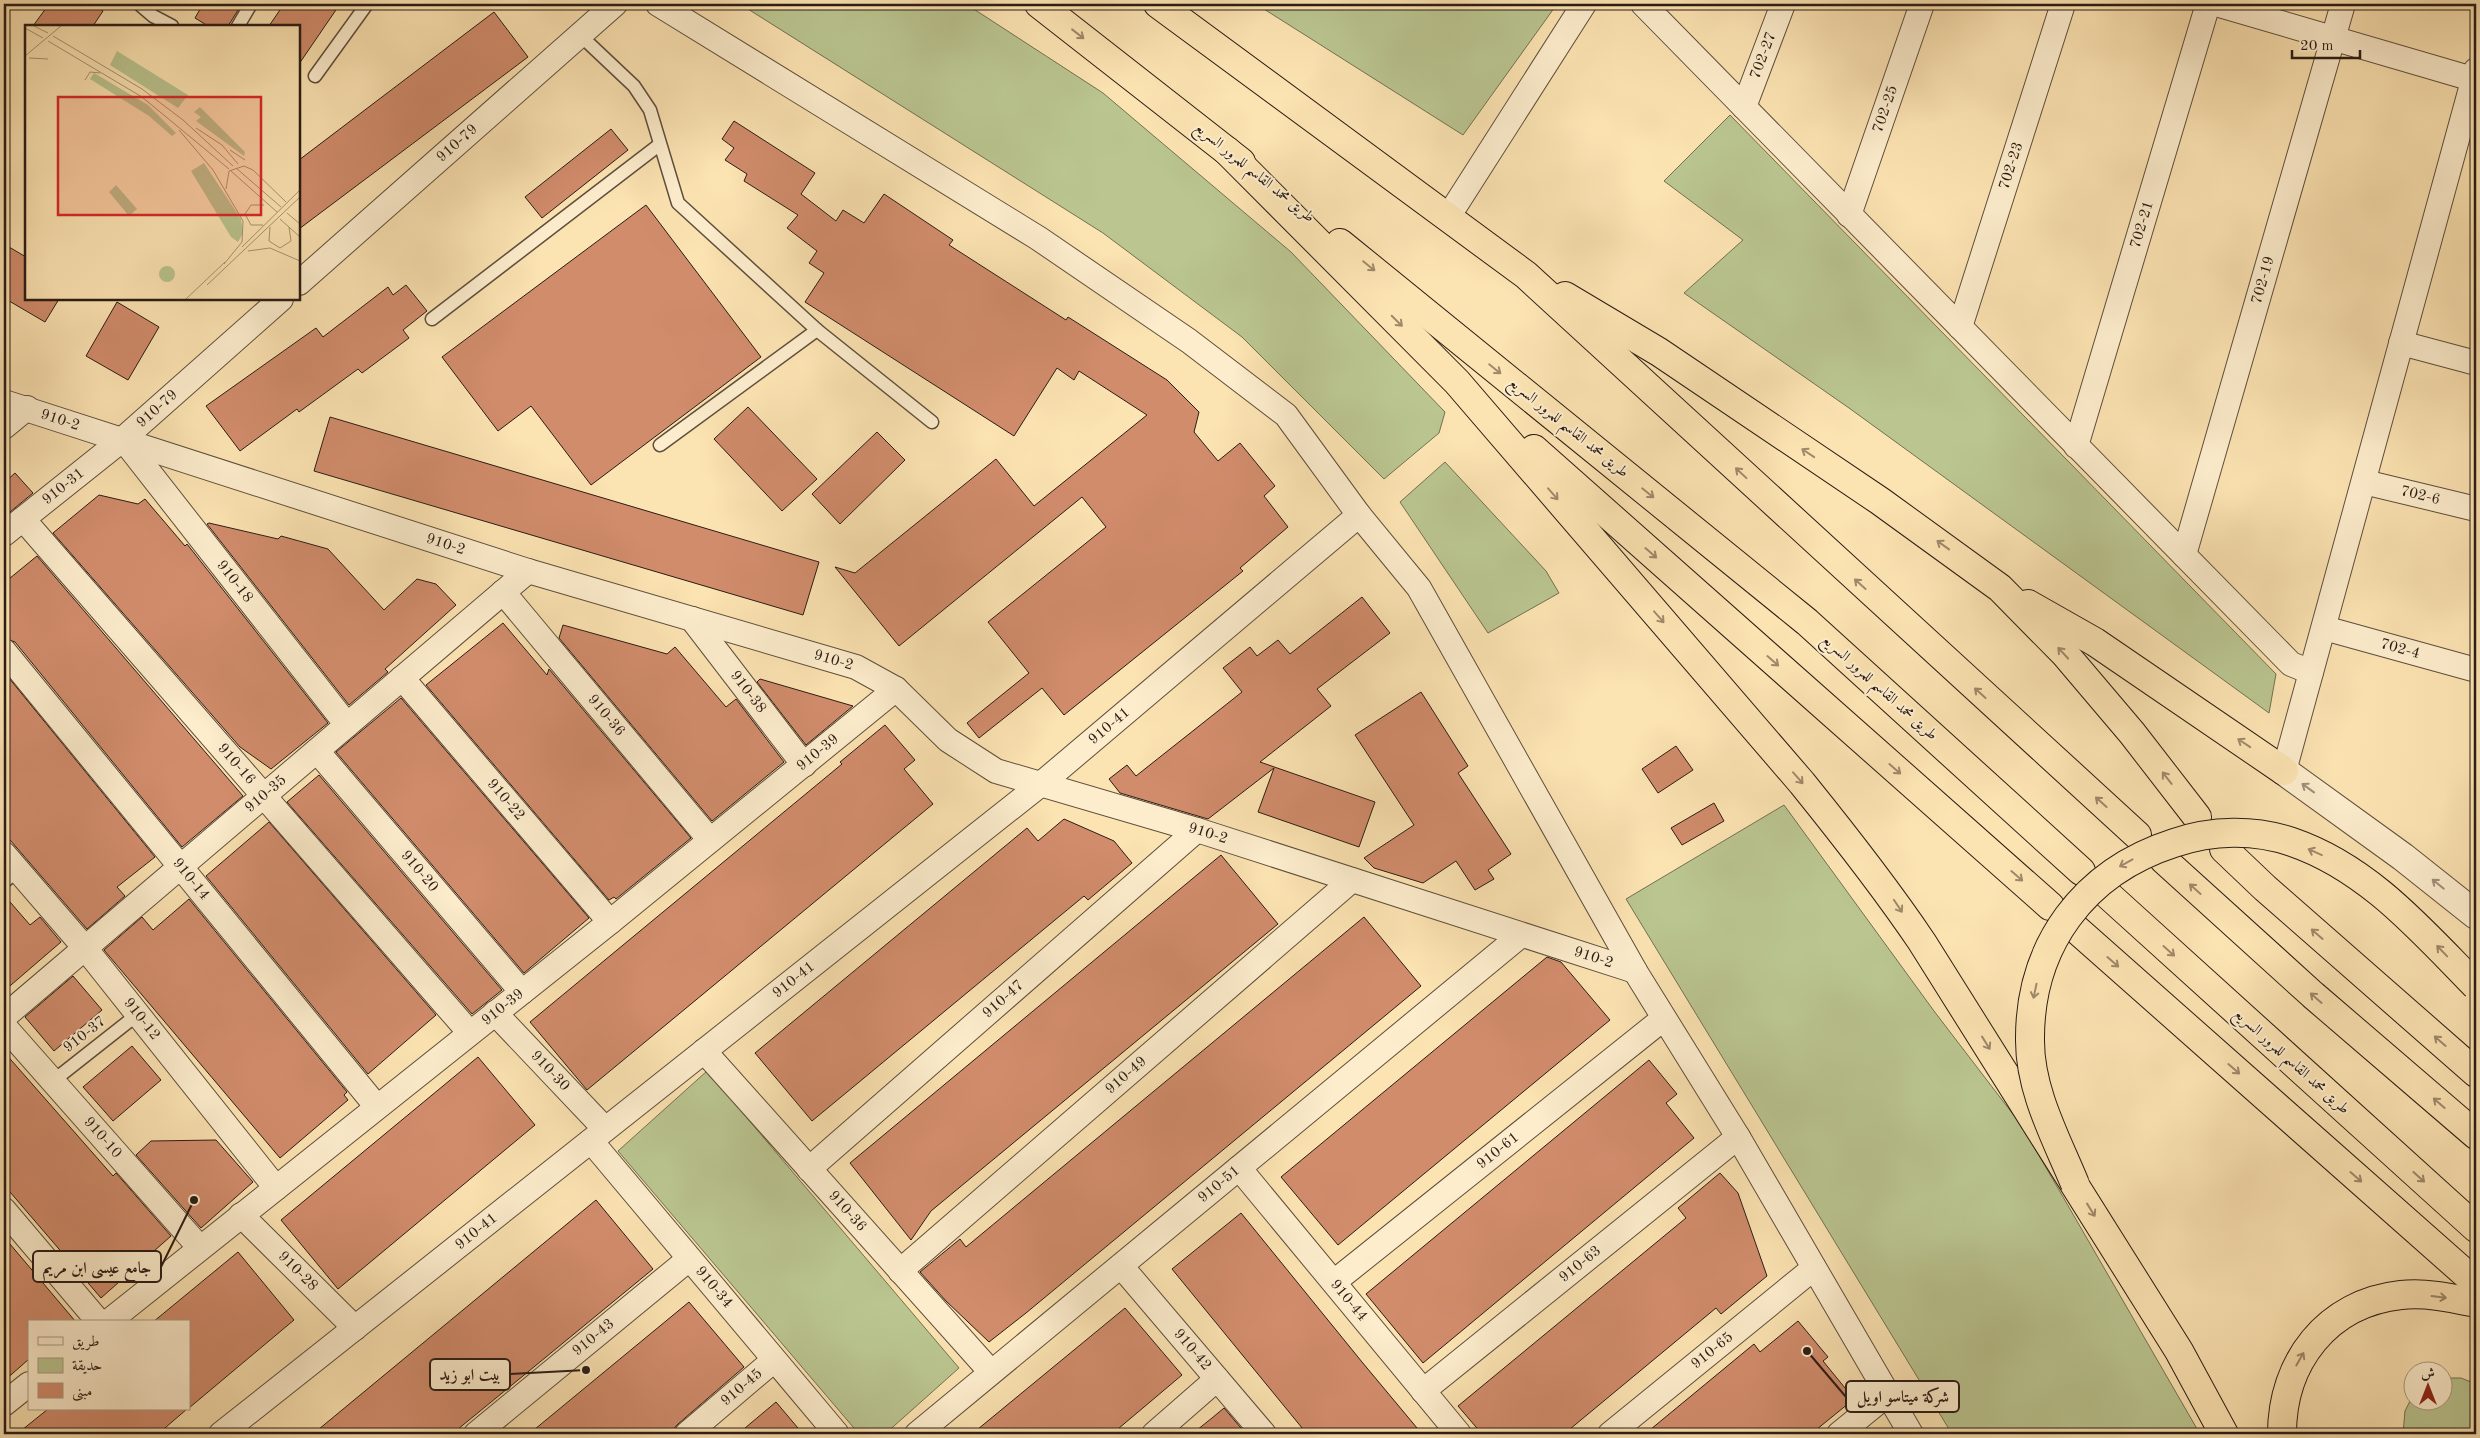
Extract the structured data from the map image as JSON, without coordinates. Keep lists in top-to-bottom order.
{
  "streets": {
    "highway": ["طريق محمد القاسم للمرور السريع"],
    "street": [
      "702-27",
      "702-25",
      "910-79",
      "702-23",
      "702-21",
      "702-19",
      "910-2",
      "910-31",
      "702-6",
      "910-18",
      "702-4",
      "910-38",
      "910-36",
      "910-41",
      "910-39",
      "910-16",
      "910-35",
      "910-22",
      "910-20",
      "910-14",
      "910-47",
      "910-12",
      "910-30",
      "910-49",
      "910-10",
      "910-61",
      "910-51",
      "910-63",
      "910-28",
      "910-34",
      "910-44",
      "910-43",
      "910-42",
      "910-65",
      "910-45"
    ],
    "lane": ["910-37"]
  },
  "crossings": [
    ["910-79", "910-2"],
    ["910-79", "910-31"],
    ["910-79", "910-18"],
    ["910-2", "910-31"],
    ["910-2", "910-18"],
    ["910-2", "910-38"],
    ["910-2", "910-41"],
    ["910-2", "910-39"],
    ["910-2", "910-35"],
    ["910-2", "910-47"],
    ["910-2", "910-49"],
    ["910-2", "910-51"],
    ["910-31", "910-18"],
    ["910-31", "910-16"],
    ["910-18", "910-35"],
    ["910-38", "910-39"],
    ["910-36", "910-41"],
    ["910-36", "910-39"],
    ["910-36", "910-35"],
    ["910-36", "910-47"],
    ["910-36", "910-49"],
    ["910-36", "910-51"],
    ["910-41", "910-30"],
    ["910-41", "910-28"],
    ["910-41", "910-34"],
    ["910-39", "910-16"],
    ["910-39", "910-22"],
    ["910-39", "910-20"],
    ["910-39", "910-14"],
    ["910-39", "910-12"],
    ["910-39", "910-30"],
    ["910-39", "910-10"],
    ["910-39", "910-28"],
    ["910-16", "910-35"],
    ["910-35", "910-22"],
    ["910-35", "910-20"],
    ["910-35", "910-14"],
    ["910-35", "910-12"],
    ["910-12", "910-37"],
    ["910-37", "910-10"],
    ["910-30", "910-34"],
    ["910-61", "910-44"],
    ["910-51", "910-44"],
    ["910-51", "910-42"],
    ["910-63", "910-44"],
    ["910-34", "910-43"],
    ["910-34", "910-45"]
  ],
  "places": ["جامع عيسى ابن مريم", "شركة ميتاسو اويل", "بيت ابو زيد"],
  "legend": ["طريق", "حديقة", "مبنى"],
  "scale_bar": "20 m",
  "north": "top"
}
